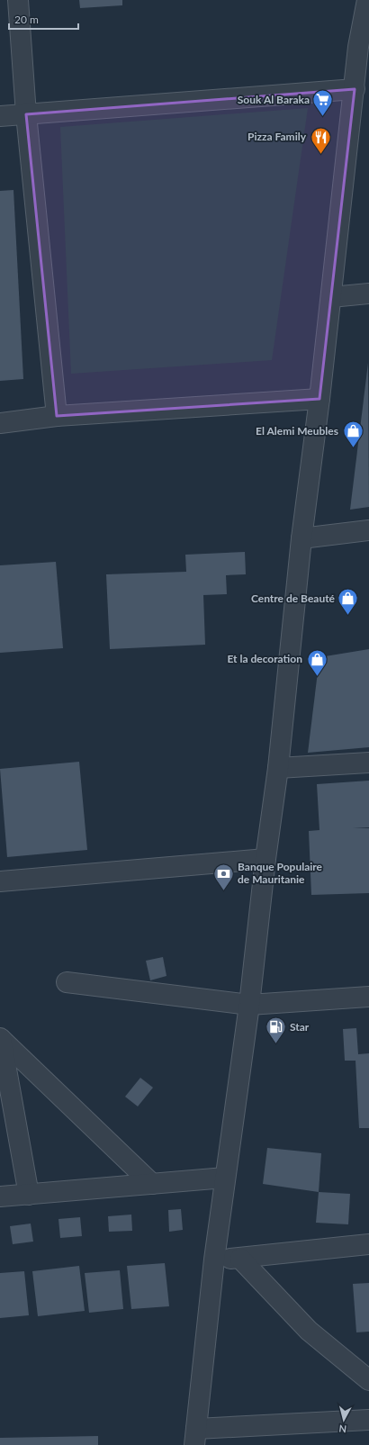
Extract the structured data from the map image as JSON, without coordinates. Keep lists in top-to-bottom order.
{
  "places": {
    "supermarket": ["Souk Al Baraka"],
    "restaurant": ["Pizza Family"],
    "shop": ["El Alemi Meubles", "Centre de Beauté", "Et la decoration"],
    "bank": ["Banque Populaire de Mauritanie"],
    "fuel station": ["Star"]
  },
  "scale_bar": "20 m",
  "north": "bottom"
}
